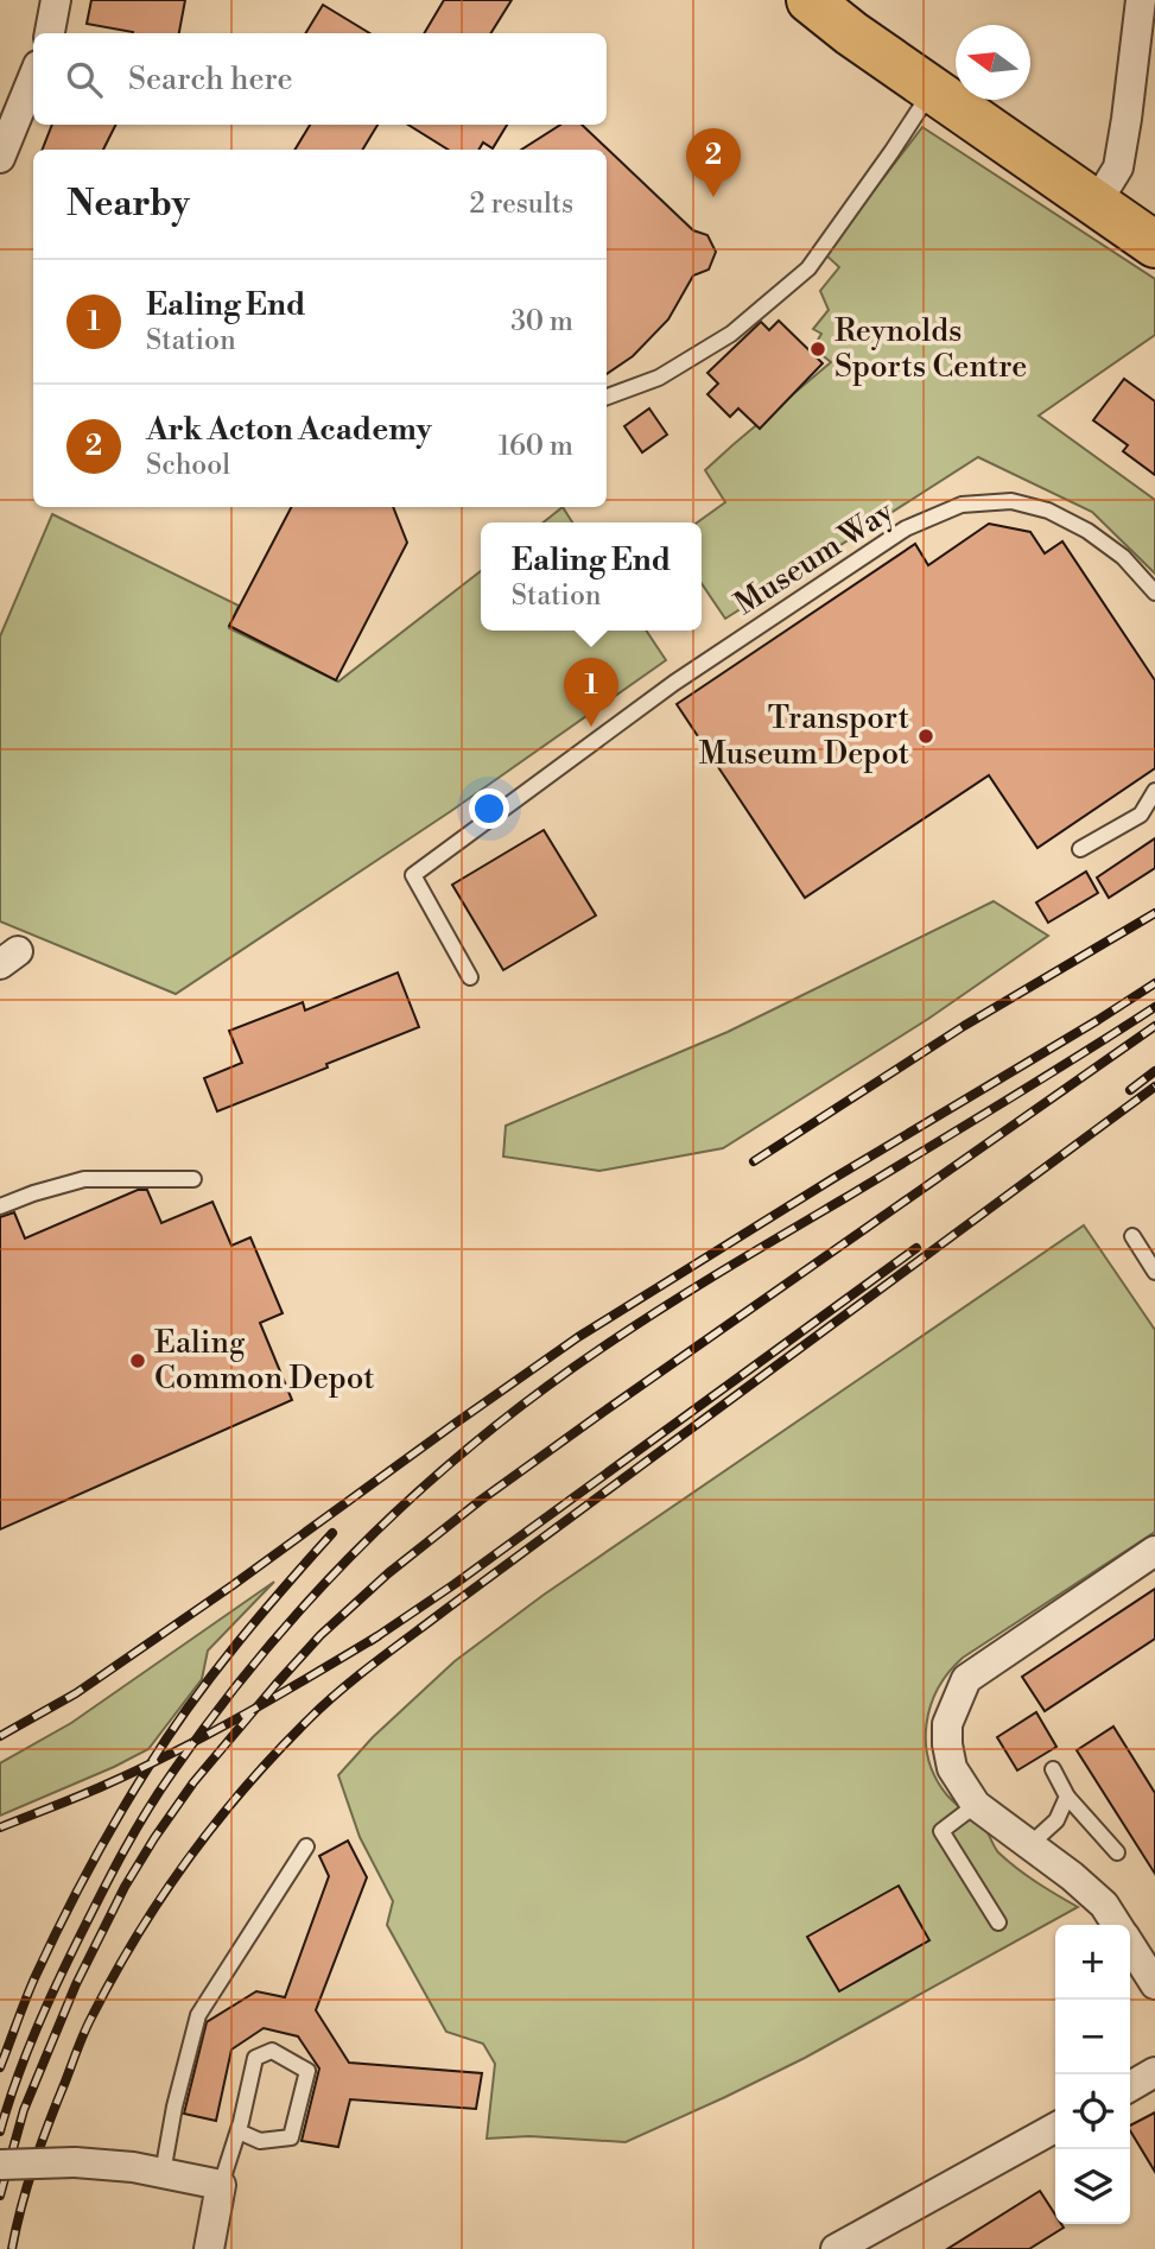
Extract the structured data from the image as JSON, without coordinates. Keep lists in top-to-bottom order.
{
  "streets": {
    "lane": ["Museum Way"]
  },
  "places": ["Reynolds Sports Centre", "Transport Museum Depot", "Ealing Common Depot"],
  "north": "left",
  "page": {
    "search": "Search here",
    "pins": ["2", "1"],
    "heading": ["Nearby", "2 results"],
    "list": [
      {
        "mark": "1",
        "name": "Ealing End",
        "note": "Station",
        "value": "30 m"
      },
      {
        "mark": "2",
        "name": "Ark Acton Academy",
        "note": "School",
        "value": "160 m"
      }
    ],
    "popup": ["Ealing End", "Station"],
    "map_buttons": ["+", "−"]
  }
}
